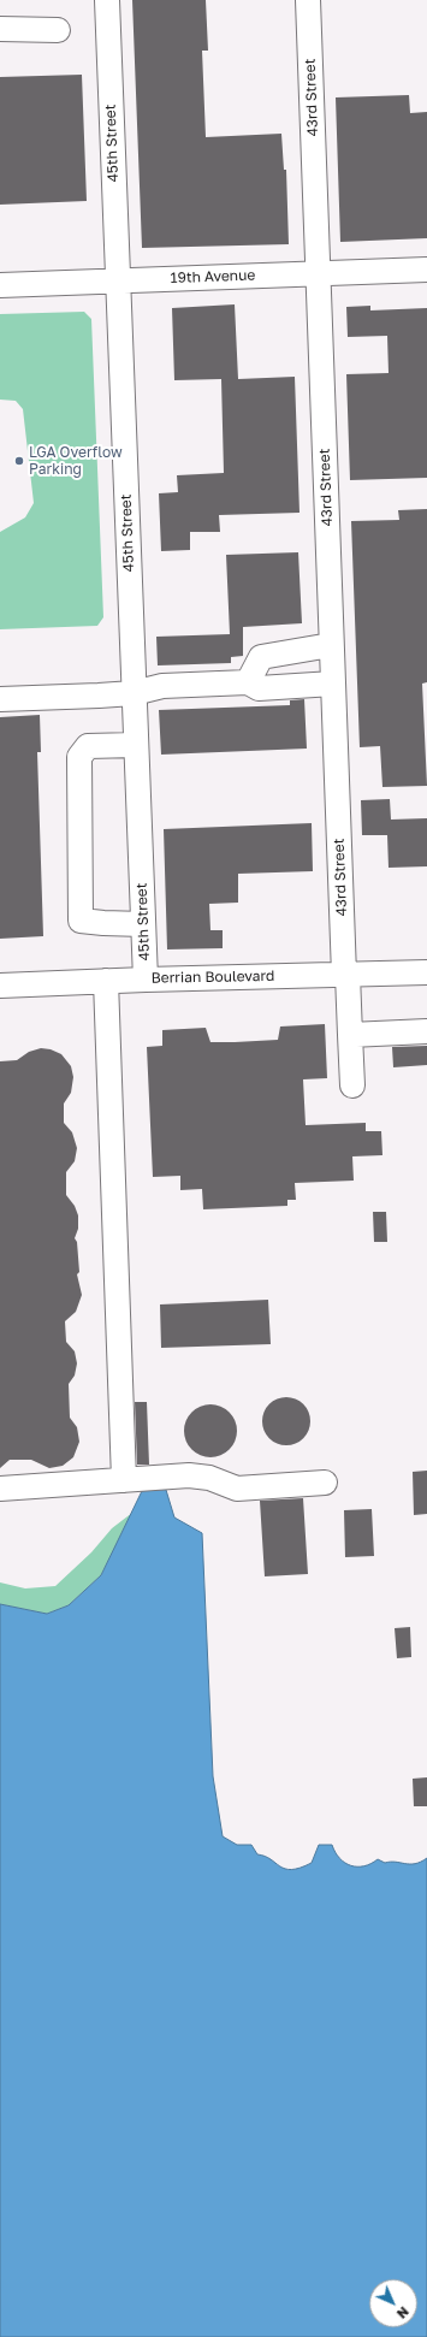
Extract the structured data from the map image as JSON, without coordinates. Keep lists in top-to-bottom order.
{
  "streets": {
    "street": [
      "43rd Street",
      "45th Street",
      "19th Avenue",
      "Berrian Boulevard"
    ]
  },
  "crossings": [
    ["43rd Street", "19th Avenue"],
    ["43rd Street", "Berrian Boulevard"],
    ["45th Street", "19th Avenue"],
    ["45th Street", "Berrian Boulevard"]
  ],
  "places": ["LGA Overflow Parking"],
  "north": "bottom right"
}
